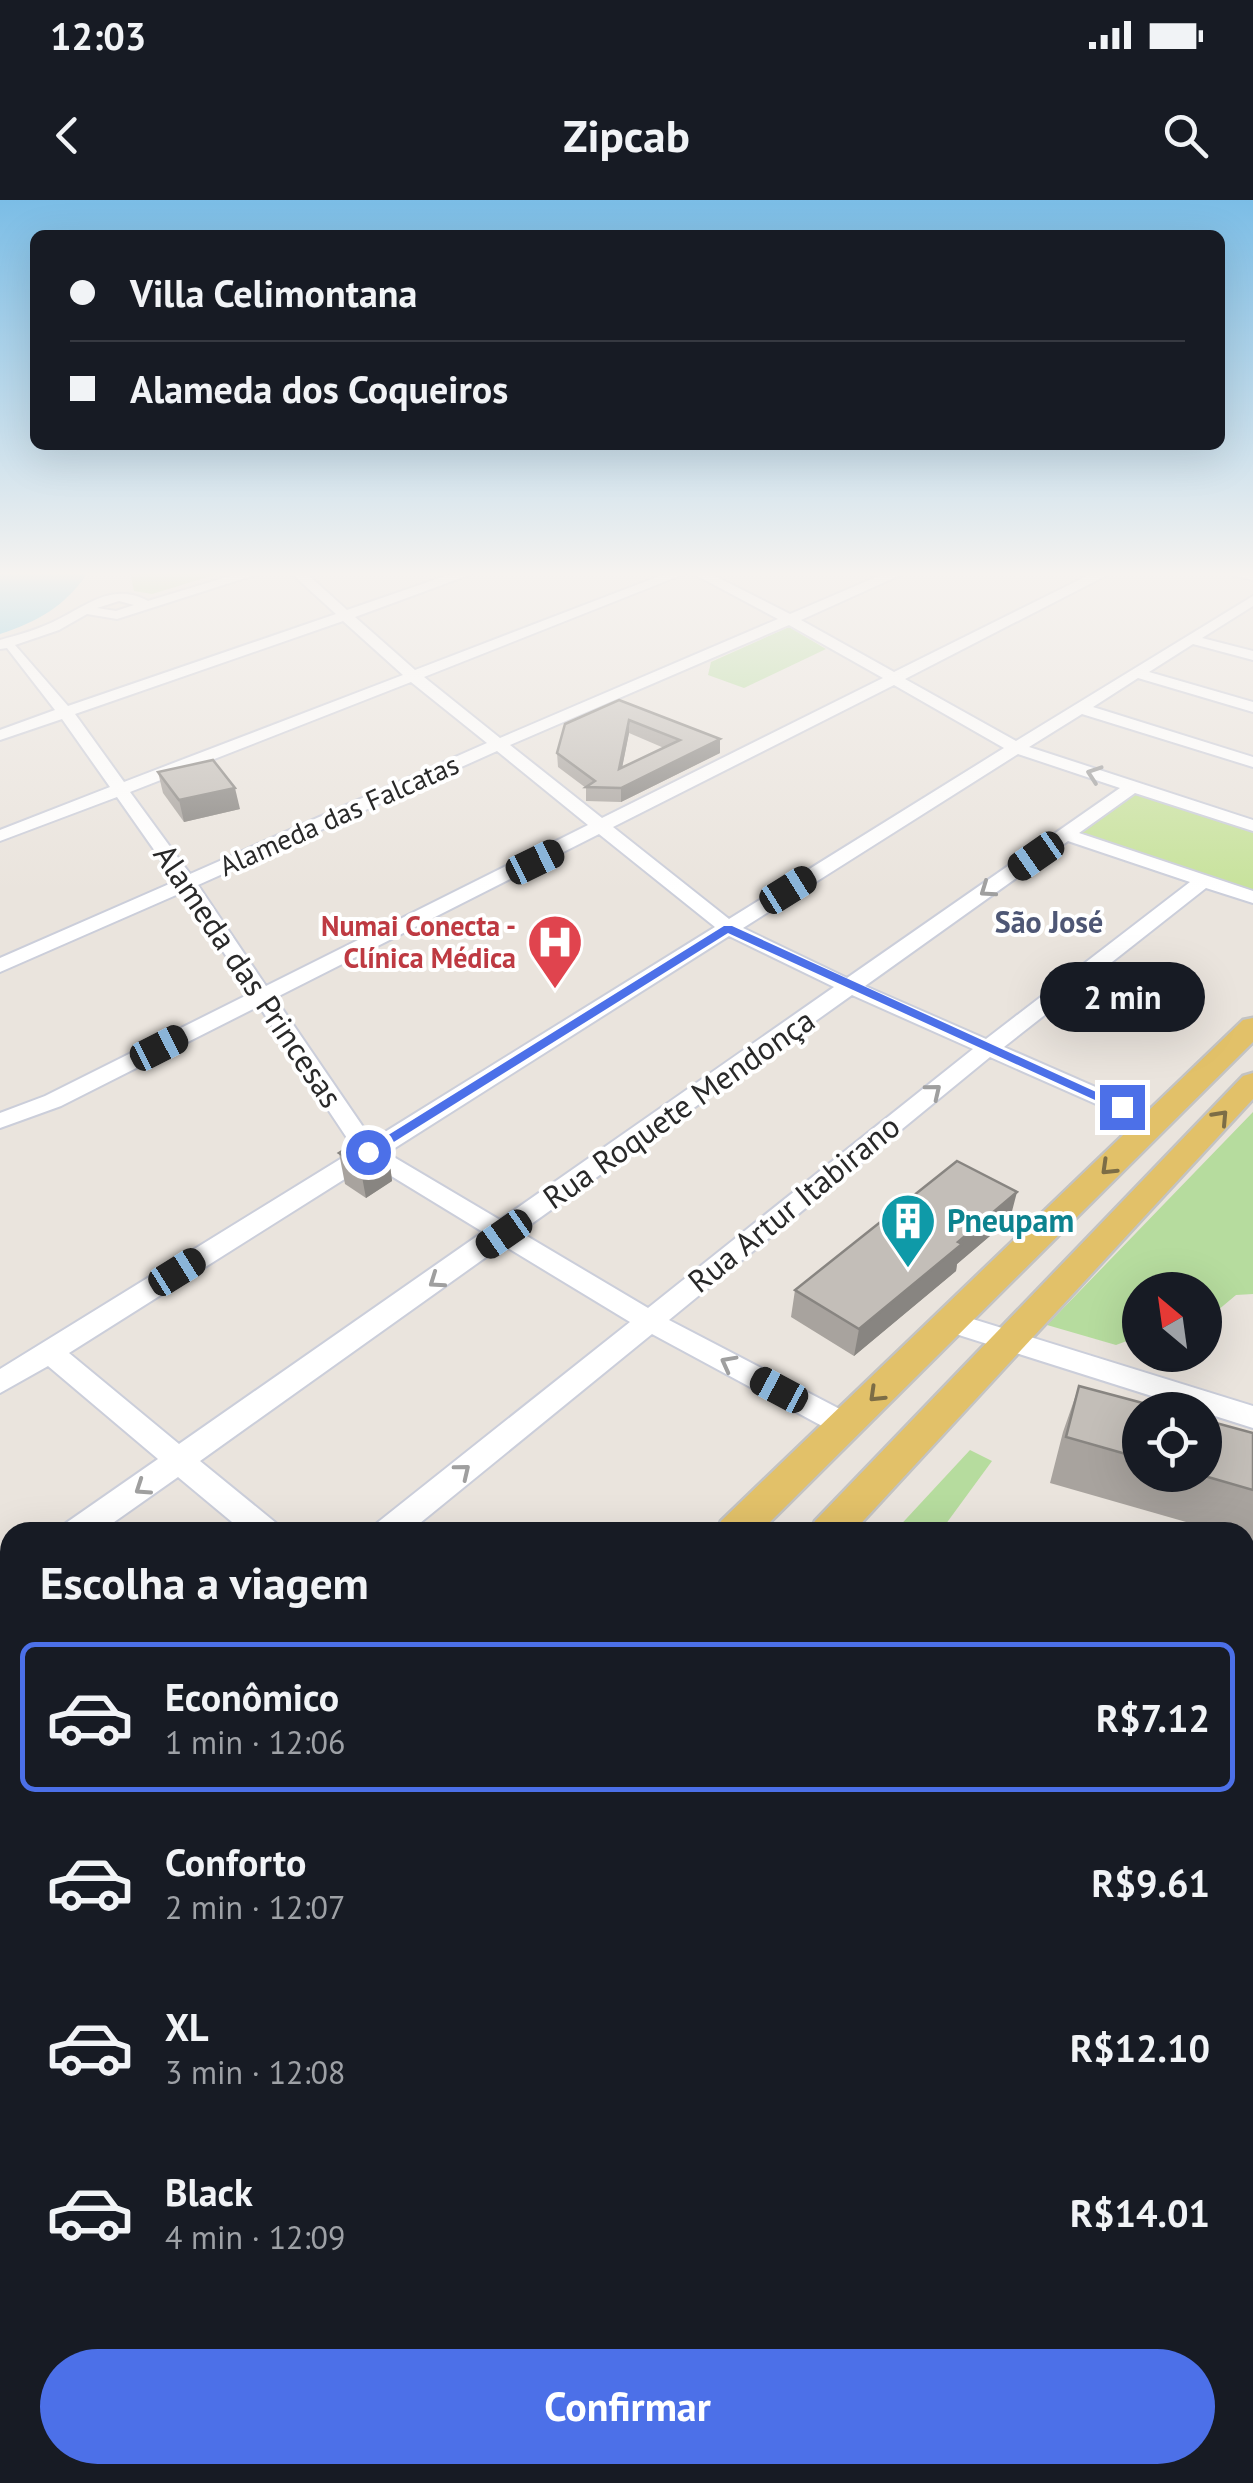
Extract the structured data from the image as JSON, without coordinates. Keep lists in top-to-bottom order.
{
  "streets": {
    "street": [
      "Alameda das Falcatas",
      "Alameda das Princesas",
      "Rua Roquete Mendonça",
      "Rua Artur Itabirano"
    ]
  },
  "crossings": [
    ["Alameda das Falcatas", "Alameda das Princesas"],
    ["Alameda das Princesas", "Rua Roquete Mendonça"],
    ["Alameda das Princesas", "Rua Artur Itabirano"]
  ],
  "one_way": ["Rua Artur Itabirano"],
  "districts": ["São José"],
  "places": {
    "hospital": ["Numai Conecta - Clínica Médica"],
    "building": ["Pneupam"]
  },
  "north": "top left",
  "page": {
    "status": "12:03",
    "header": "Zipcab",
    "banner": ["Villa Celimontana", "Alameda dos Coqueiros"],
    "bubble": "2 min",
    "heading": "Escolha a viagem",
    "list": [
      {
        "name": "Econômico",
        "note": "1 min · 12:06",
        "value": "R$7.12"
      },
      {
        "name": "Conforto",
        "note": "2 min · 12:07",
        "value": "R$9.61"
      },
      {
        "name": "XL",
        "note": "3 min · 12:08",
        "value": "R$12.10"
      },
      {
        "name": "Black",
        "note": "4 min · 12:09",
        "value": "R$14.01"
      }
    ],
    "buttons": "Confirmar"
  }
}
